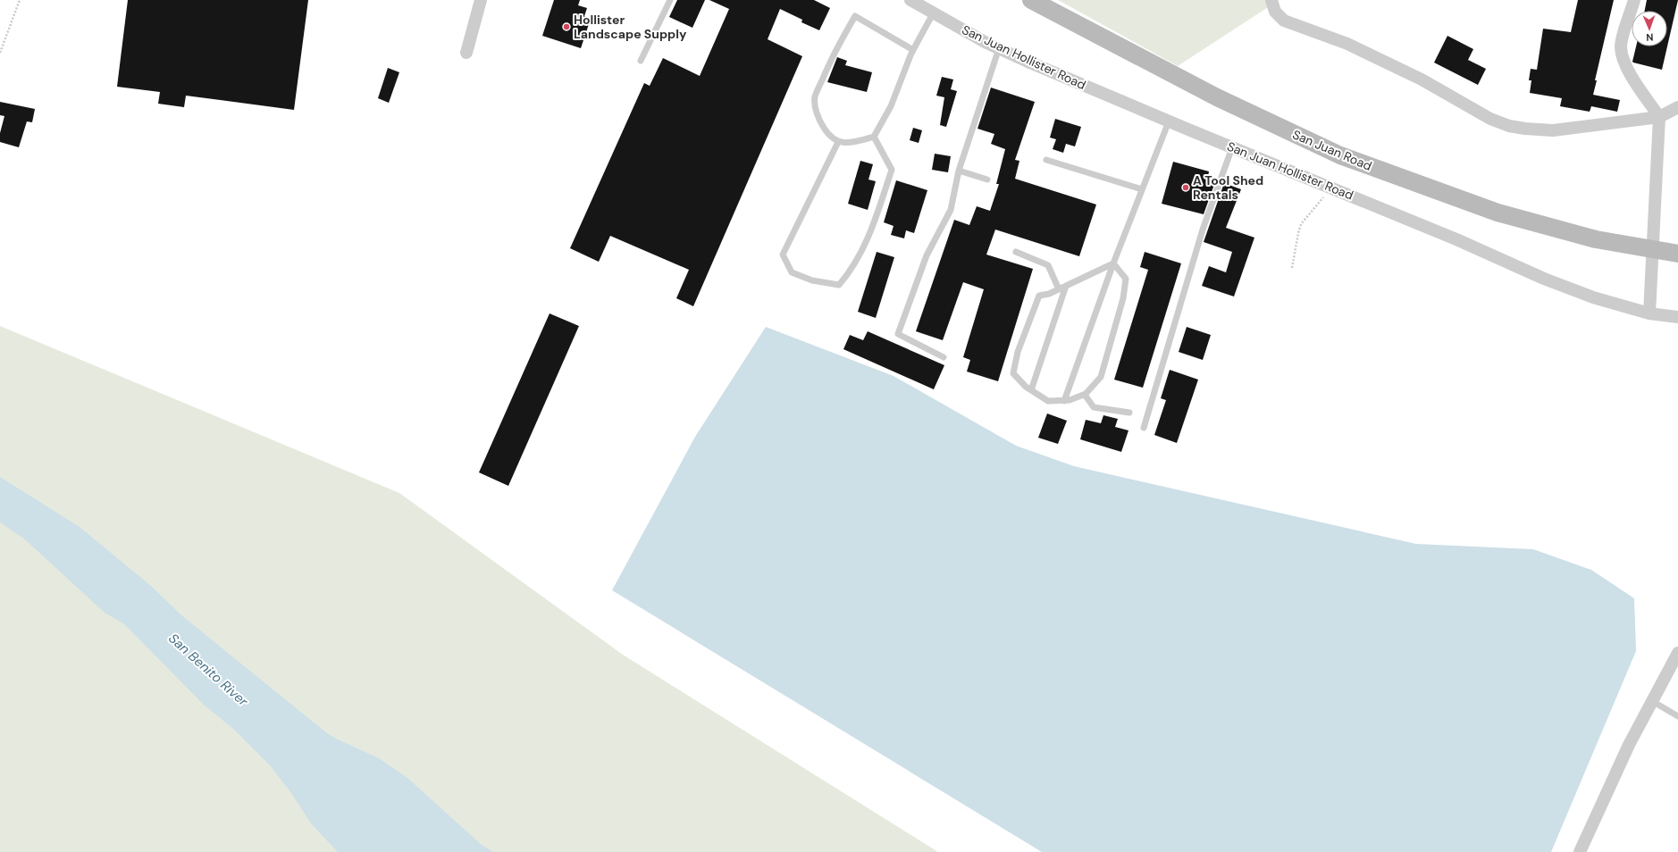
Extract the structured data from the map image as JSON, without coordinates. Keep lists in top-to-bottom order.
{
  "streets": {
    "main road": ["San Juan Road"],
    "street": ["San Juan Hollister Road"]
  },
  "water": ["San Benito River"],
  "places": ["Hollister Landscape Supply", "A Tool Shed Rentals"],
  "north": "bottom"
}
